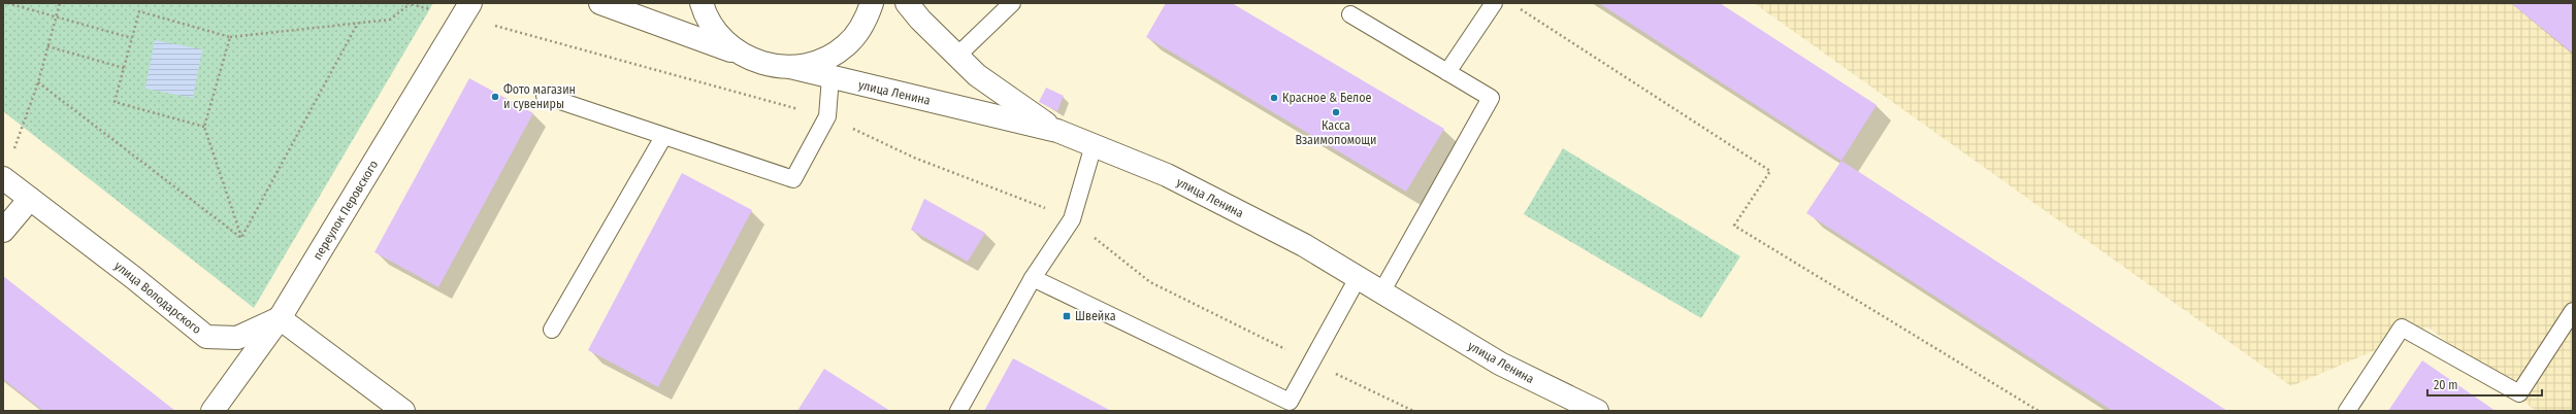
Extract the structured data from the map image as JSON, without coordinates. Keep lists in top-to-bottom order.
{
  "streets": {
    "main road": ["улица Ленина", "переулок Перовского", "улица Володарского"]
  },
  "crossings": [
    ["переулок Перовского", "улица Володарского"]
  ],
  "places": {
    "other": ["Фото магазин и сувениры", "Красное & Белое", "Касса Взаимопомощи"],
    "transit": ["Швейка"]
  },
  "scale_bar": "20 m"
}
